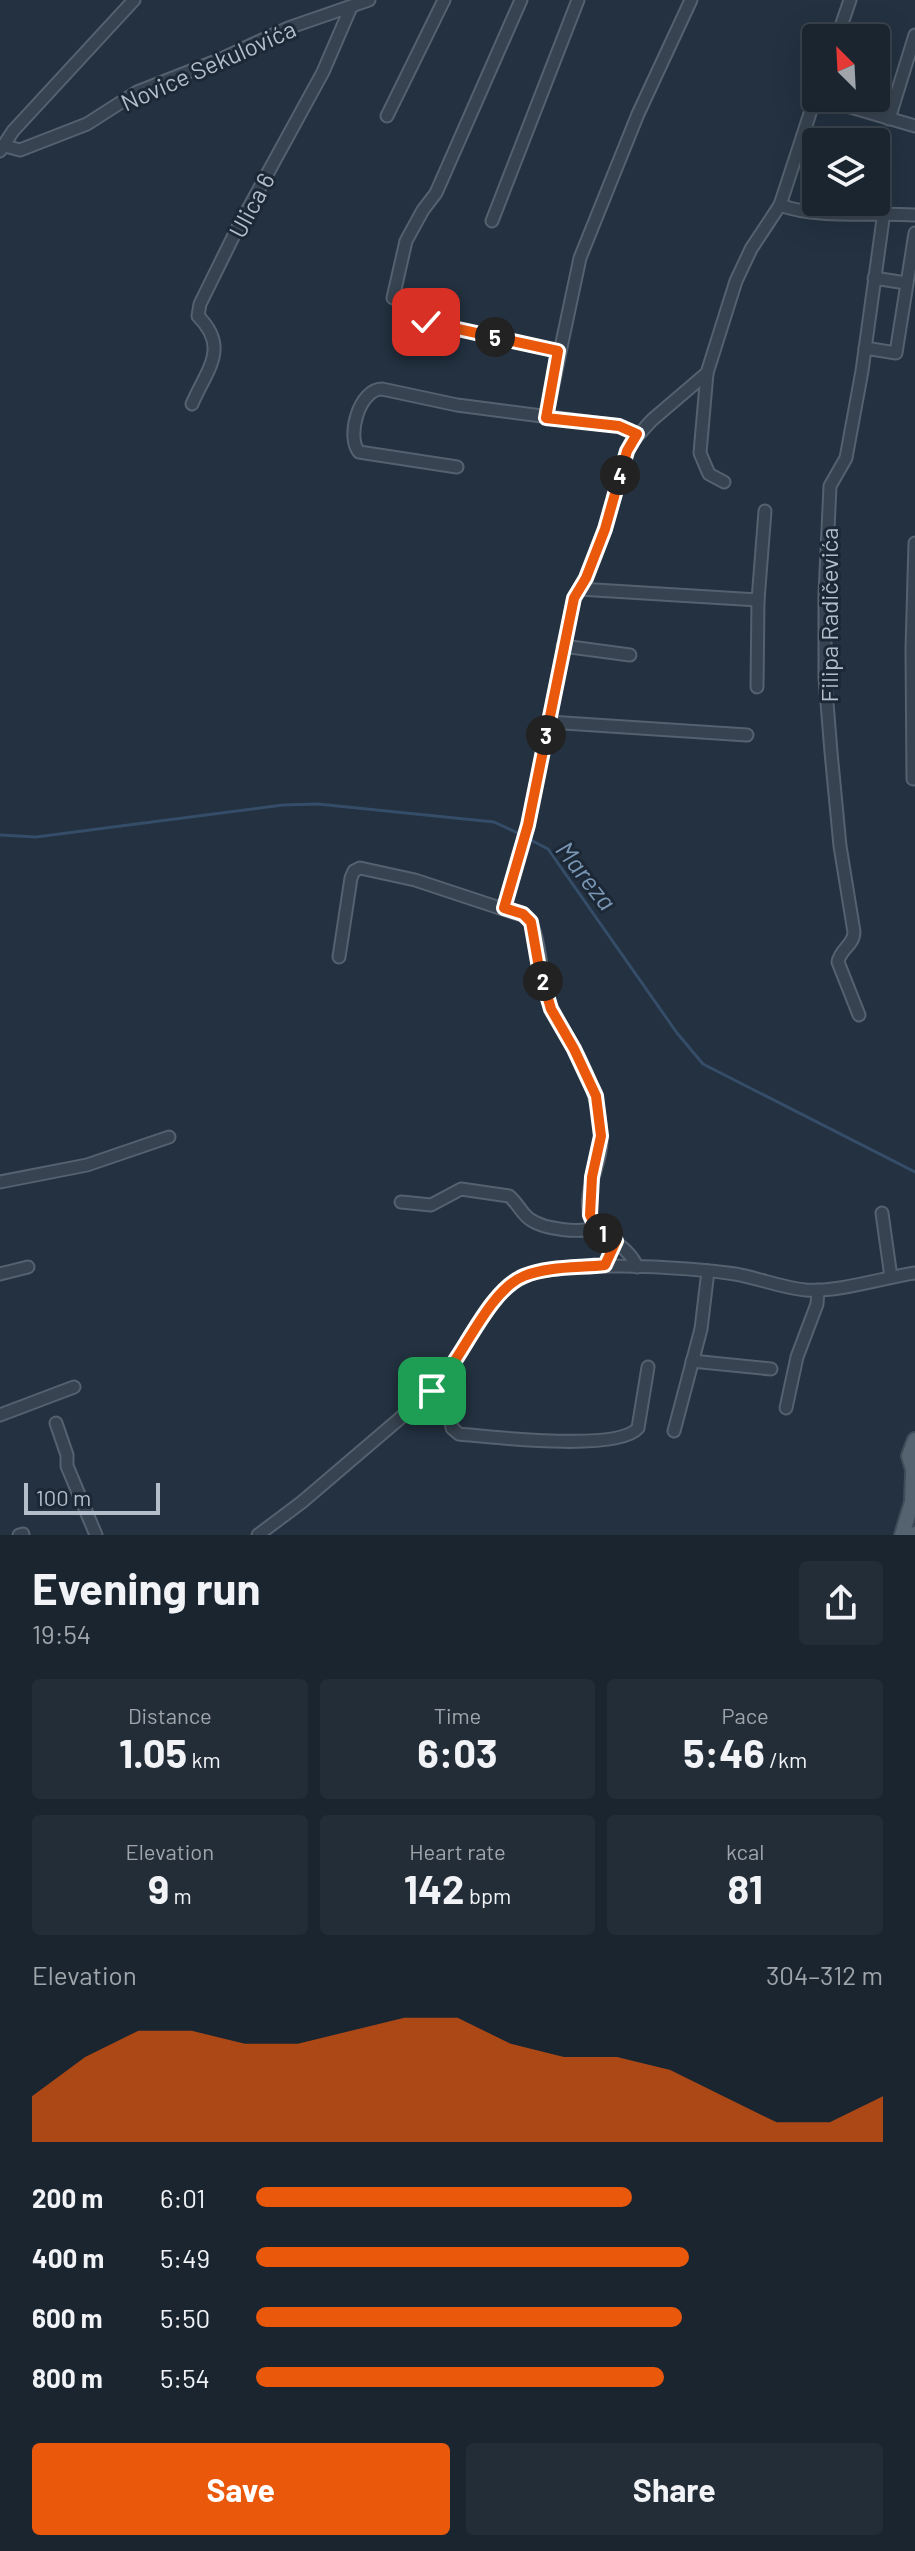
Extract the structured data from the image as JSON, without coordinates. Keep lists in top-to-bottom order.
{
  "streets": {
    "street": ["Novice Sekulovića", "Ulica 6", "Filipa Radičevića"]
  },
  "crossings": [
    ["Novice Sekulovića", "Ulica 6"]
  ],
  "water": ["Mareza"],
  "scale_bar": "100 m",
  "north": "top left",
  "page": {
    "pins": [
      "5",
      "4",
      "3",
      "2",
      "1"
    ],
    "scale": "100 m",
    "heading": ["Evening run", "19:54"],
    "stats": [
      ["Distance", "1.05 km"],
      ["Time", "6:03"],
      ["Pace", "5:46 /km"],
      ["Elevation", "9 m"],
      ["Heart rate", "142 bpm"],
      ["kcal", "81"]
    ],
    "chart": ["Elevation", "304–312 m"],
    "list": [
      {
        "name": "200 m",
        "note": "6:01"
      },
      {
        "name": "400 m",
        "note": "5:49"
      },
      {
        "name": "600 m",
        "note": "5:50"
      },
      {
        "name": "800 m",
        "note": "5:54"
      }
    ],
    "buttons": ["Save", "Share"]
  }
}
